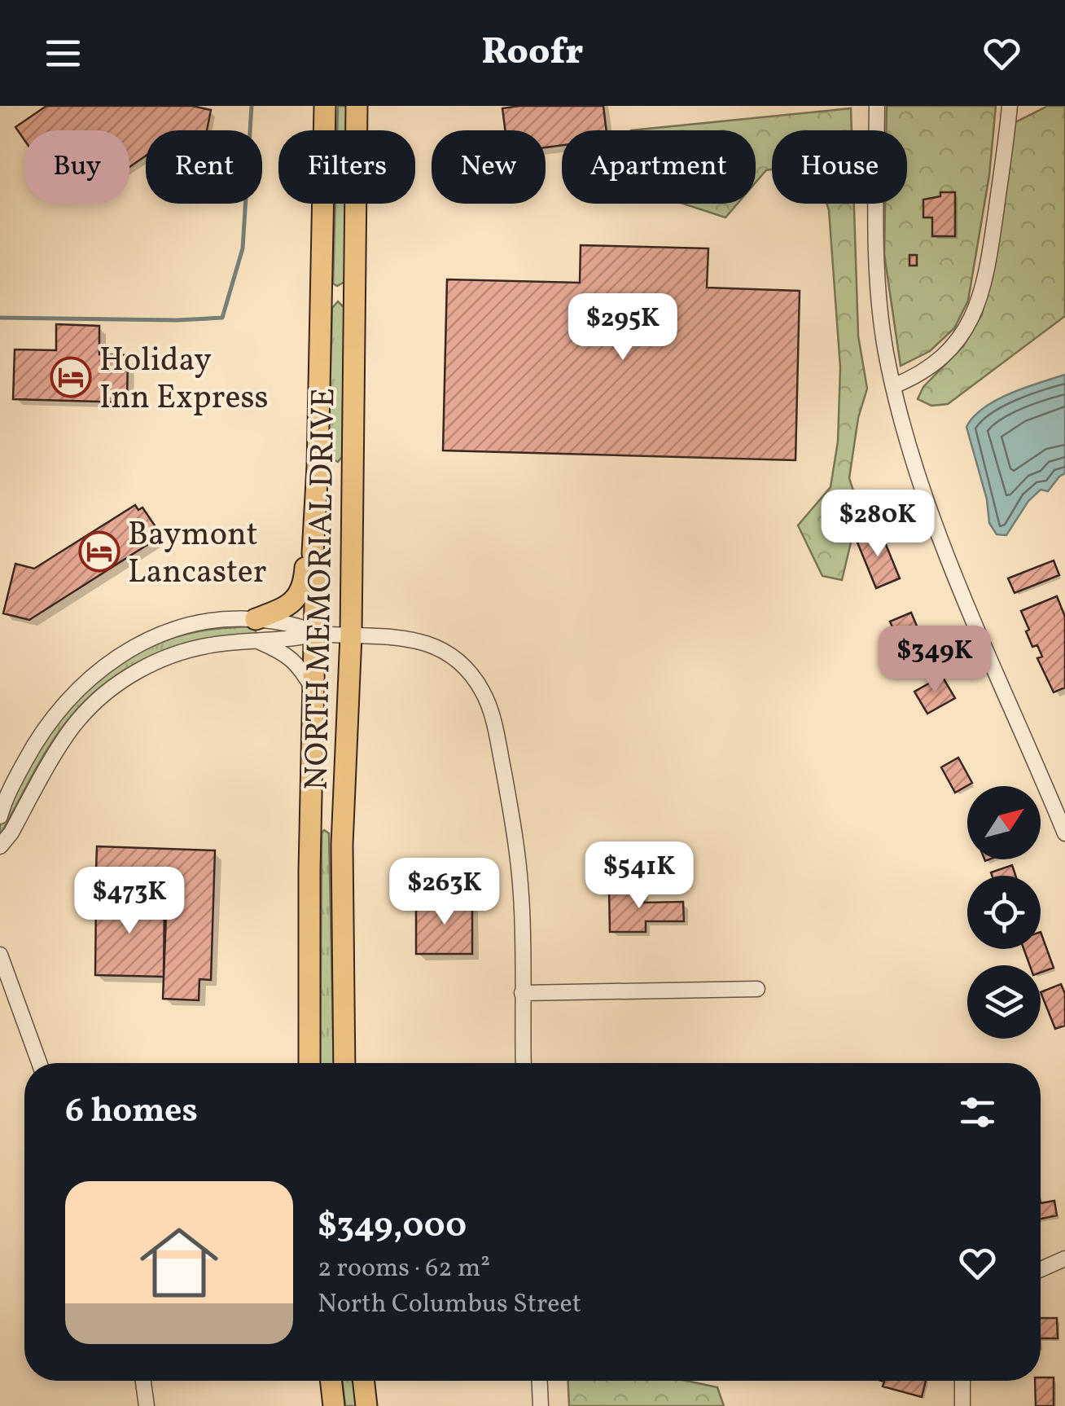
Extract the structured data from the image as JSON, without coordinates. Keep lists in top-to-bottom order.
{
  "streets": {
    "main road": ["NORTH MEMORIAL DRIVE"]
  },
  "places": {
    "hotel": ["Holiday Inn Express", "Baymont Lancaster"]
  },
  "north": "top right",
  "page": {
    "header": "Roofr",
    "chip": [
      "Buy",
      "Rent",
      "Filters",
      "New",
      "Apartment",
      "House"
    ],
    "price": [
      "$295K",
      "$280K",
      "$349K",
      "$541K",
      "$263K",
      "$473K"
    ],
    "heading": "6 homes",
    "list": [
      {
        "name": "$349,000",
        "note": "2 rooms · 62 m² · North Columbus Street"
      }
    ]
  }
}
